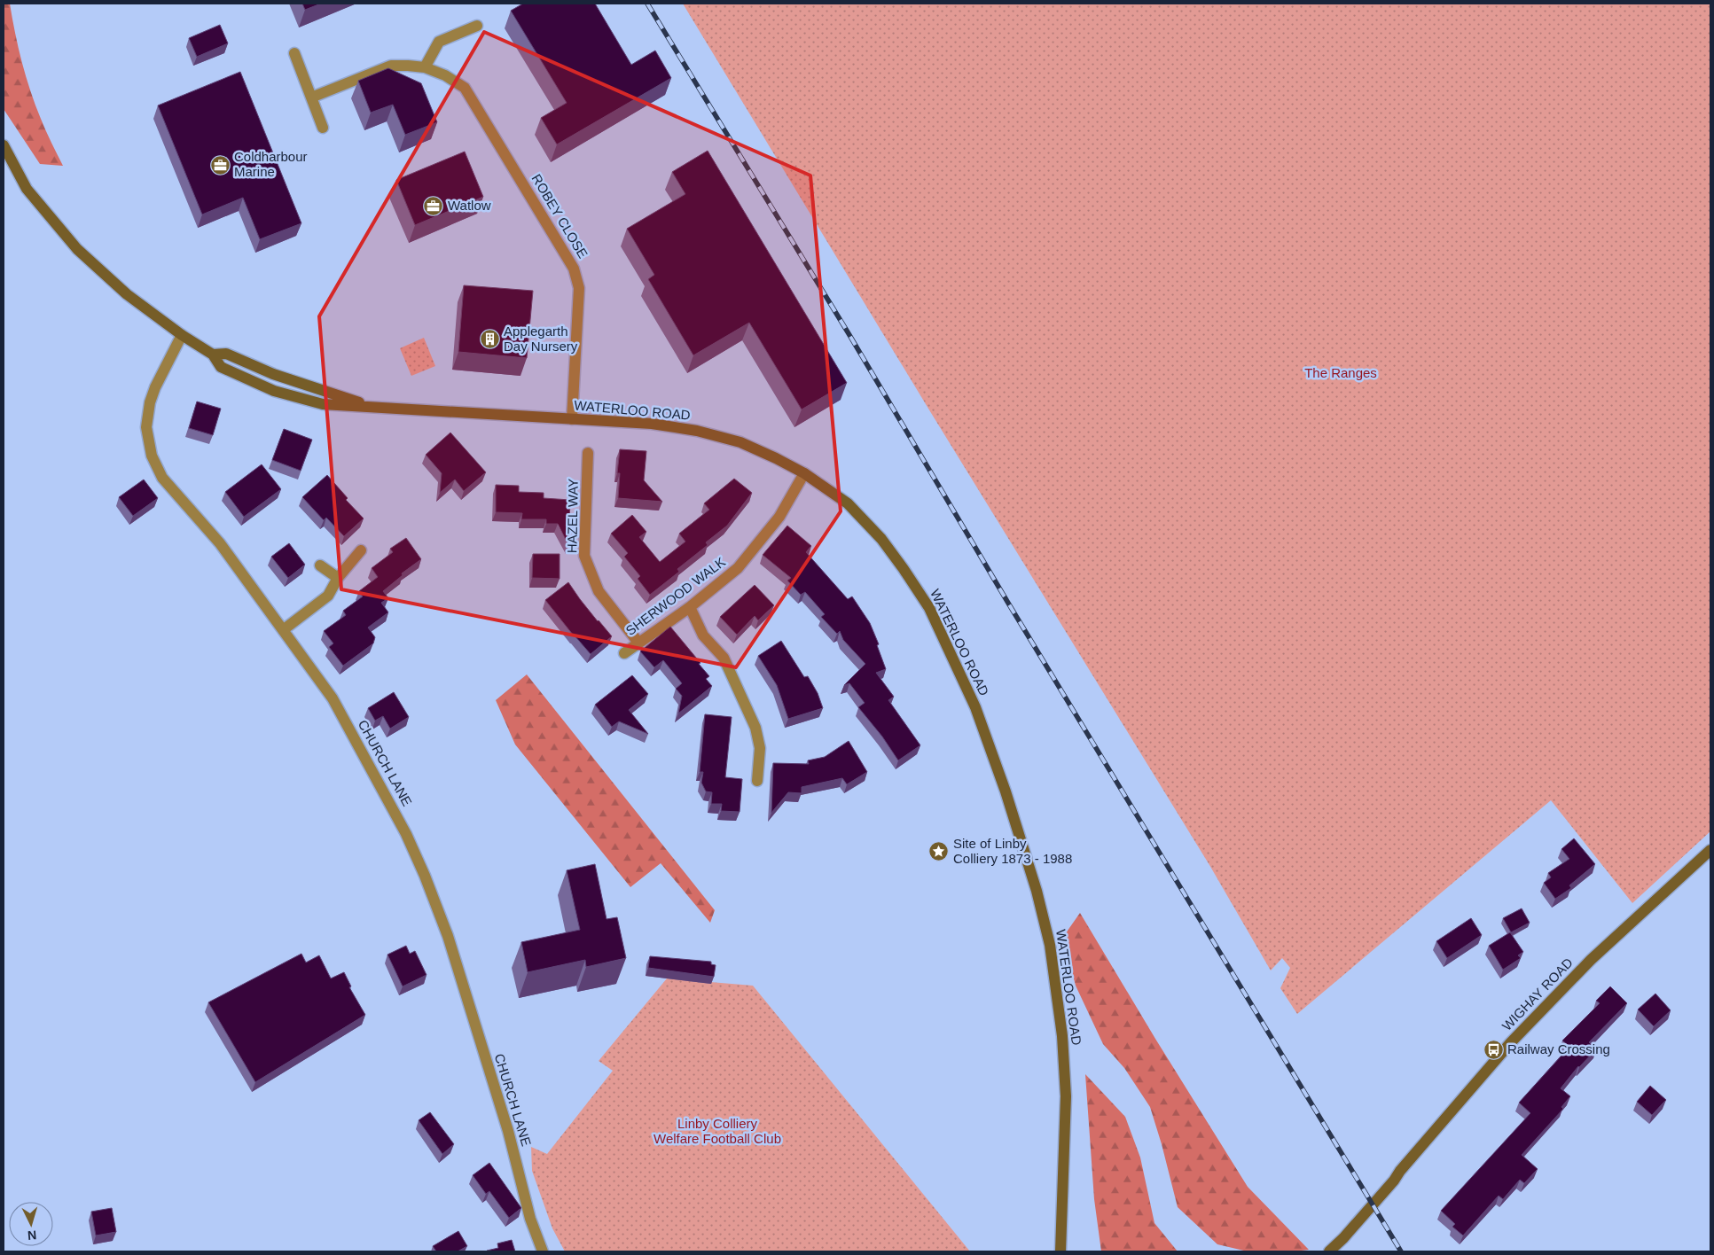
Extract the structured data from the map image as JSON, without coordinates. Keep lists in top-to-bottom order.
{
  "streets": {
    "street": [
      "ROBEY CLOSE",
      "WATERLOO ROAD",
      "HAZEL WAY",
      "SHERWOOD WALK",
      "CHURCH LANE",
      "WIGHAY ROAD"
    ]
  },
  "crossings": [
    ["ROBEY CLOSE", "WATERLOO ROAD"],
    ["WATERLOO ROAD", "SHERWOOD WALK"],
    ["WATERLOO ROAD", "CHURCH LANE"],
    ["HAZEL WAY", "SHERWOOD WALK"]
  ],
  "parks": ["The Ranges", "Linby Colliery Welfare Football Club"],
  "places": {
    "office": ["Coldharbour Marine", "Watlow"],
    "building": ["Applegarth Day Nursery"],
    "place": ["Site of Linby Colliery 1873 - 1988"],
    "bus stop": ["Railway Crossing"]
  },
  "north": "bottom"
}
